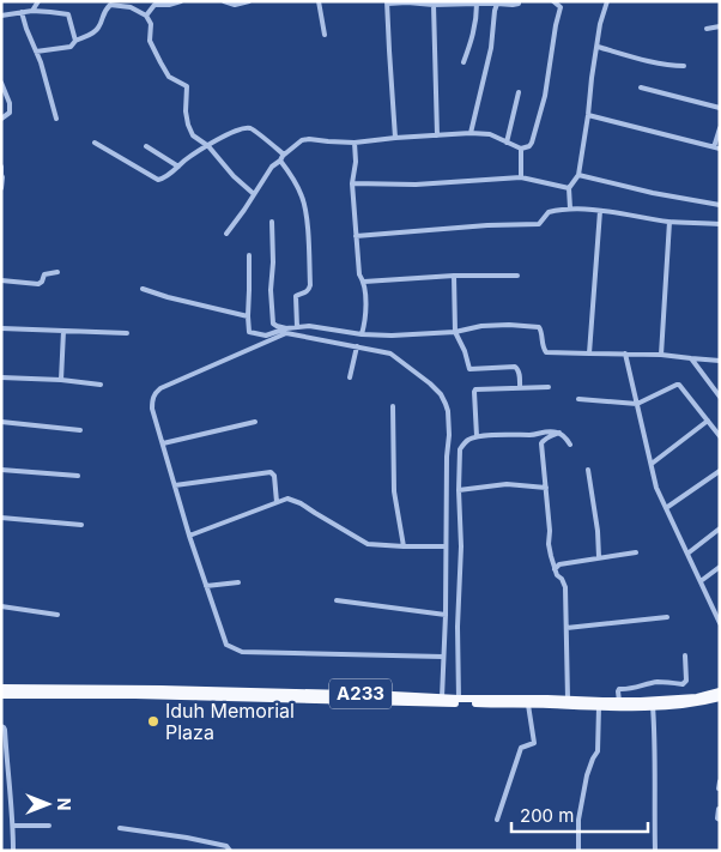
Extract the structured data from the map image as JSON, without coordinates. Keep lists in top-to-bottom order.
{
  "streets": {
    "highway": ["A233"]
  },
  "places": ["Iduh Memorial Plaza"],
  "scale_bar": "200 m",
  "north": "right"
}
